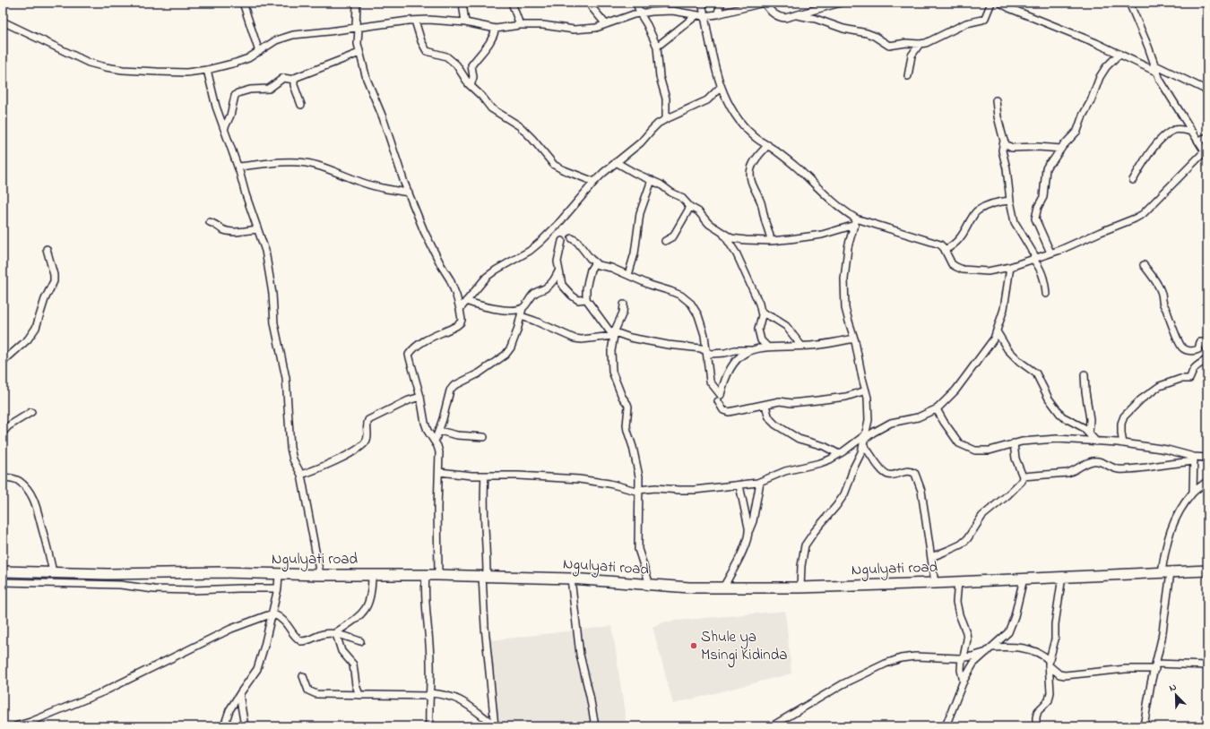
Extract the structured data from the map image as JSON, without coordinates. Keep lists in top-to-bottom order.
{
  "streets": {
    "main road": ["Ngulyati road"]
  },
  "places": ["Shule ya Msingi Kidinda"],
  "north": "top left"
}
